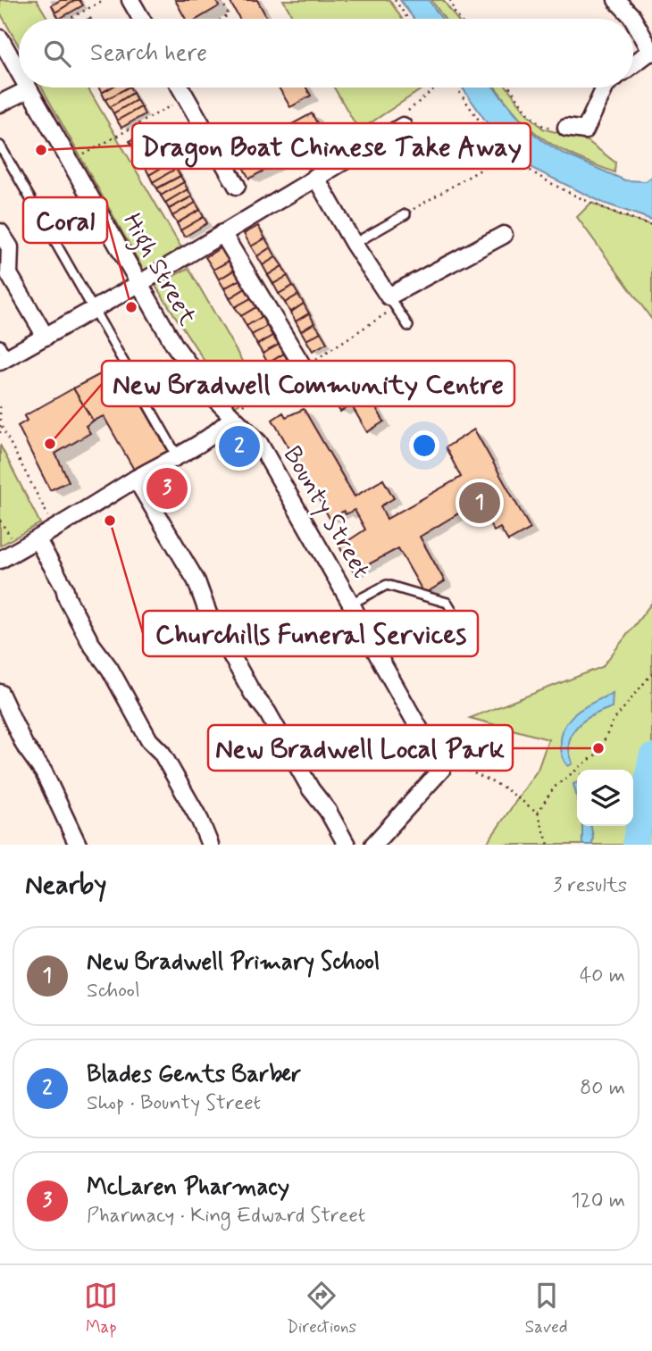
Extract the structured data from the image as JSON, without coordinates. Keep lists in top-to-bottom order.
{
  "streets": {
    "street": ["High Street", "Bounty Street"]
  },
  "crossings": [
    ["High Street", "Bounty Street"]
  ],
  "places": [
    "Dragon Boat Chinese Take Away",
    "Coral",
    "New Bradwell Community Centre",
    "Churchills Funeral Services",
    "New Bradwell Local Park"
  ],
  "page": {
    "search": "Search here",
    "pins": ["2", "3", "1"],
    "heading": ["Nearby", "3 results"],
    "list": [
      {
        "mark": "1",
        "name": "New Bradwell Primary School",
        "note": "School",
        "value": "40 m"
      },
      {
        "mark": "2",
        "name": "Blades Gents Barber",
        "note": "Shop · Bounty Street",
        "value": "80 m"
      },
      {
        "mark": "3",
        "name": "McLaren Pharmacy",
        "note": "Pharmacy · King Edward Street",
        "value": "120 m"
      }
    ],
    "nav": ["Map", "Directions", "Saved"]
  }
}
